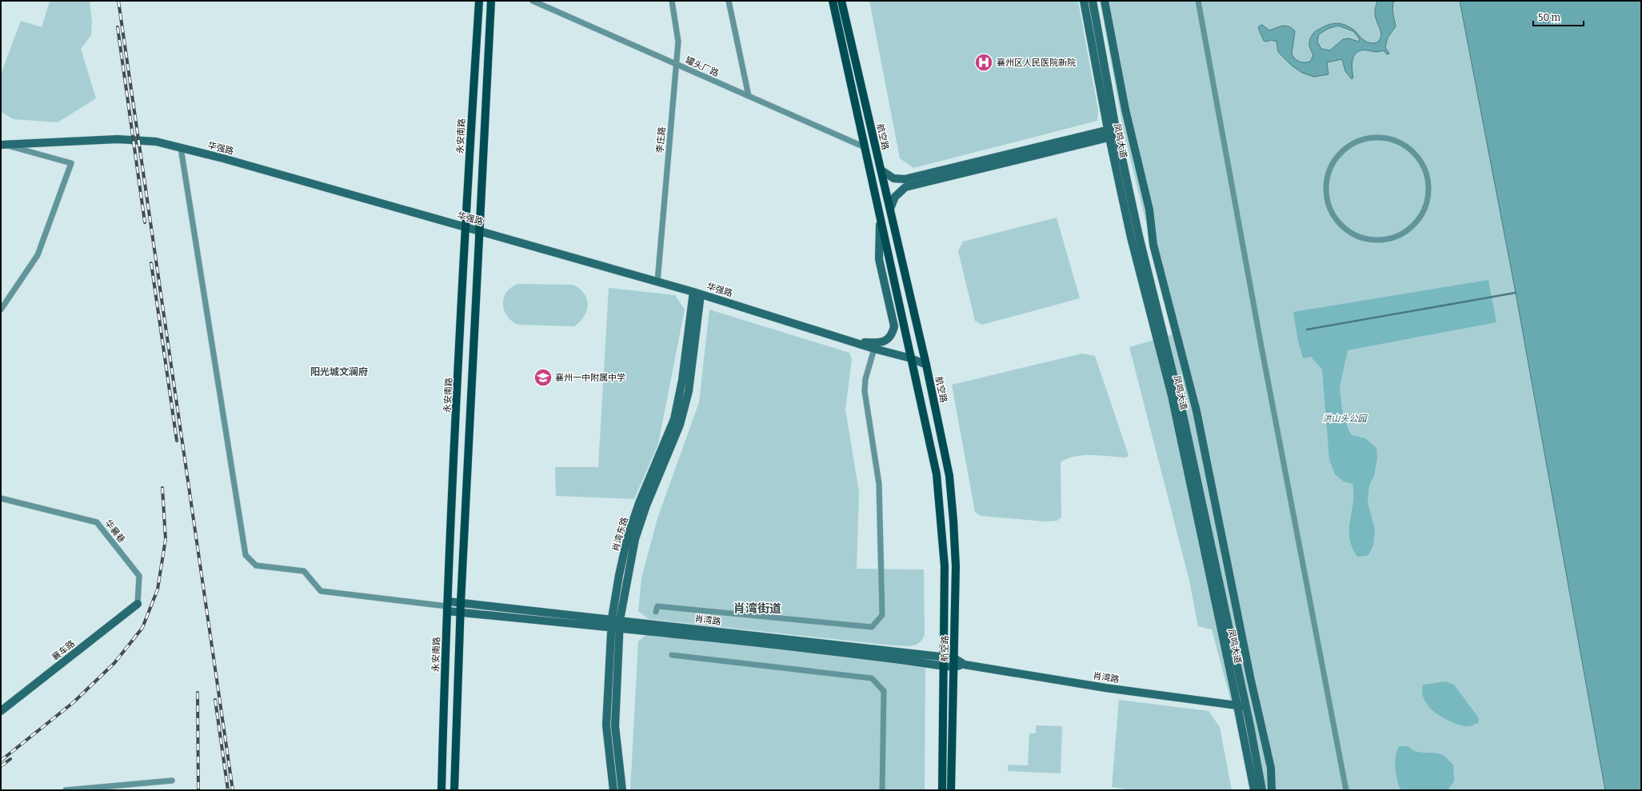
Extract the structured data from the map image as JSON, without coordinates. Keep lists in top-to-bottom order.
{
  "streets": {
    "main road": ["永安南路", "航空路"],
    "street": [
      "罐头厂路",
      "李庄路",
      "凤鸣大道",
      "华强路",
      "华襄巷",
      "肖湾东路",
      "肖湾路",
      "襄车路"
    ]
  },
  "crossings": [
    ["罐头厂路", "航空路"],
    ["罐头厂路", "李庄路"],
    ["永安南路", "华强路"],
    ["永安南路", "肖湾路"],
    ["航空路", "华强路"],
    ["航空路", "肖湾路"],
    ["李庄路", "华强路"],
    ["凤鸣大道", "肖湾路"],
    ["华强路", "肖湾东路"],
    ["华襄巷", "襄车路"],
    ["肖湾东路", "肖湾路"]
  ],
  "districts": ["阳光城文澜府", "肖湾街道"],
  "parks": ["洪山头公园"],
  "places": {
    "hospital": ["襄州区人民医院新院"],
    "school or university": ["襄州一中附属中学"]
  },
  "scale_bar": "50 m"
}
